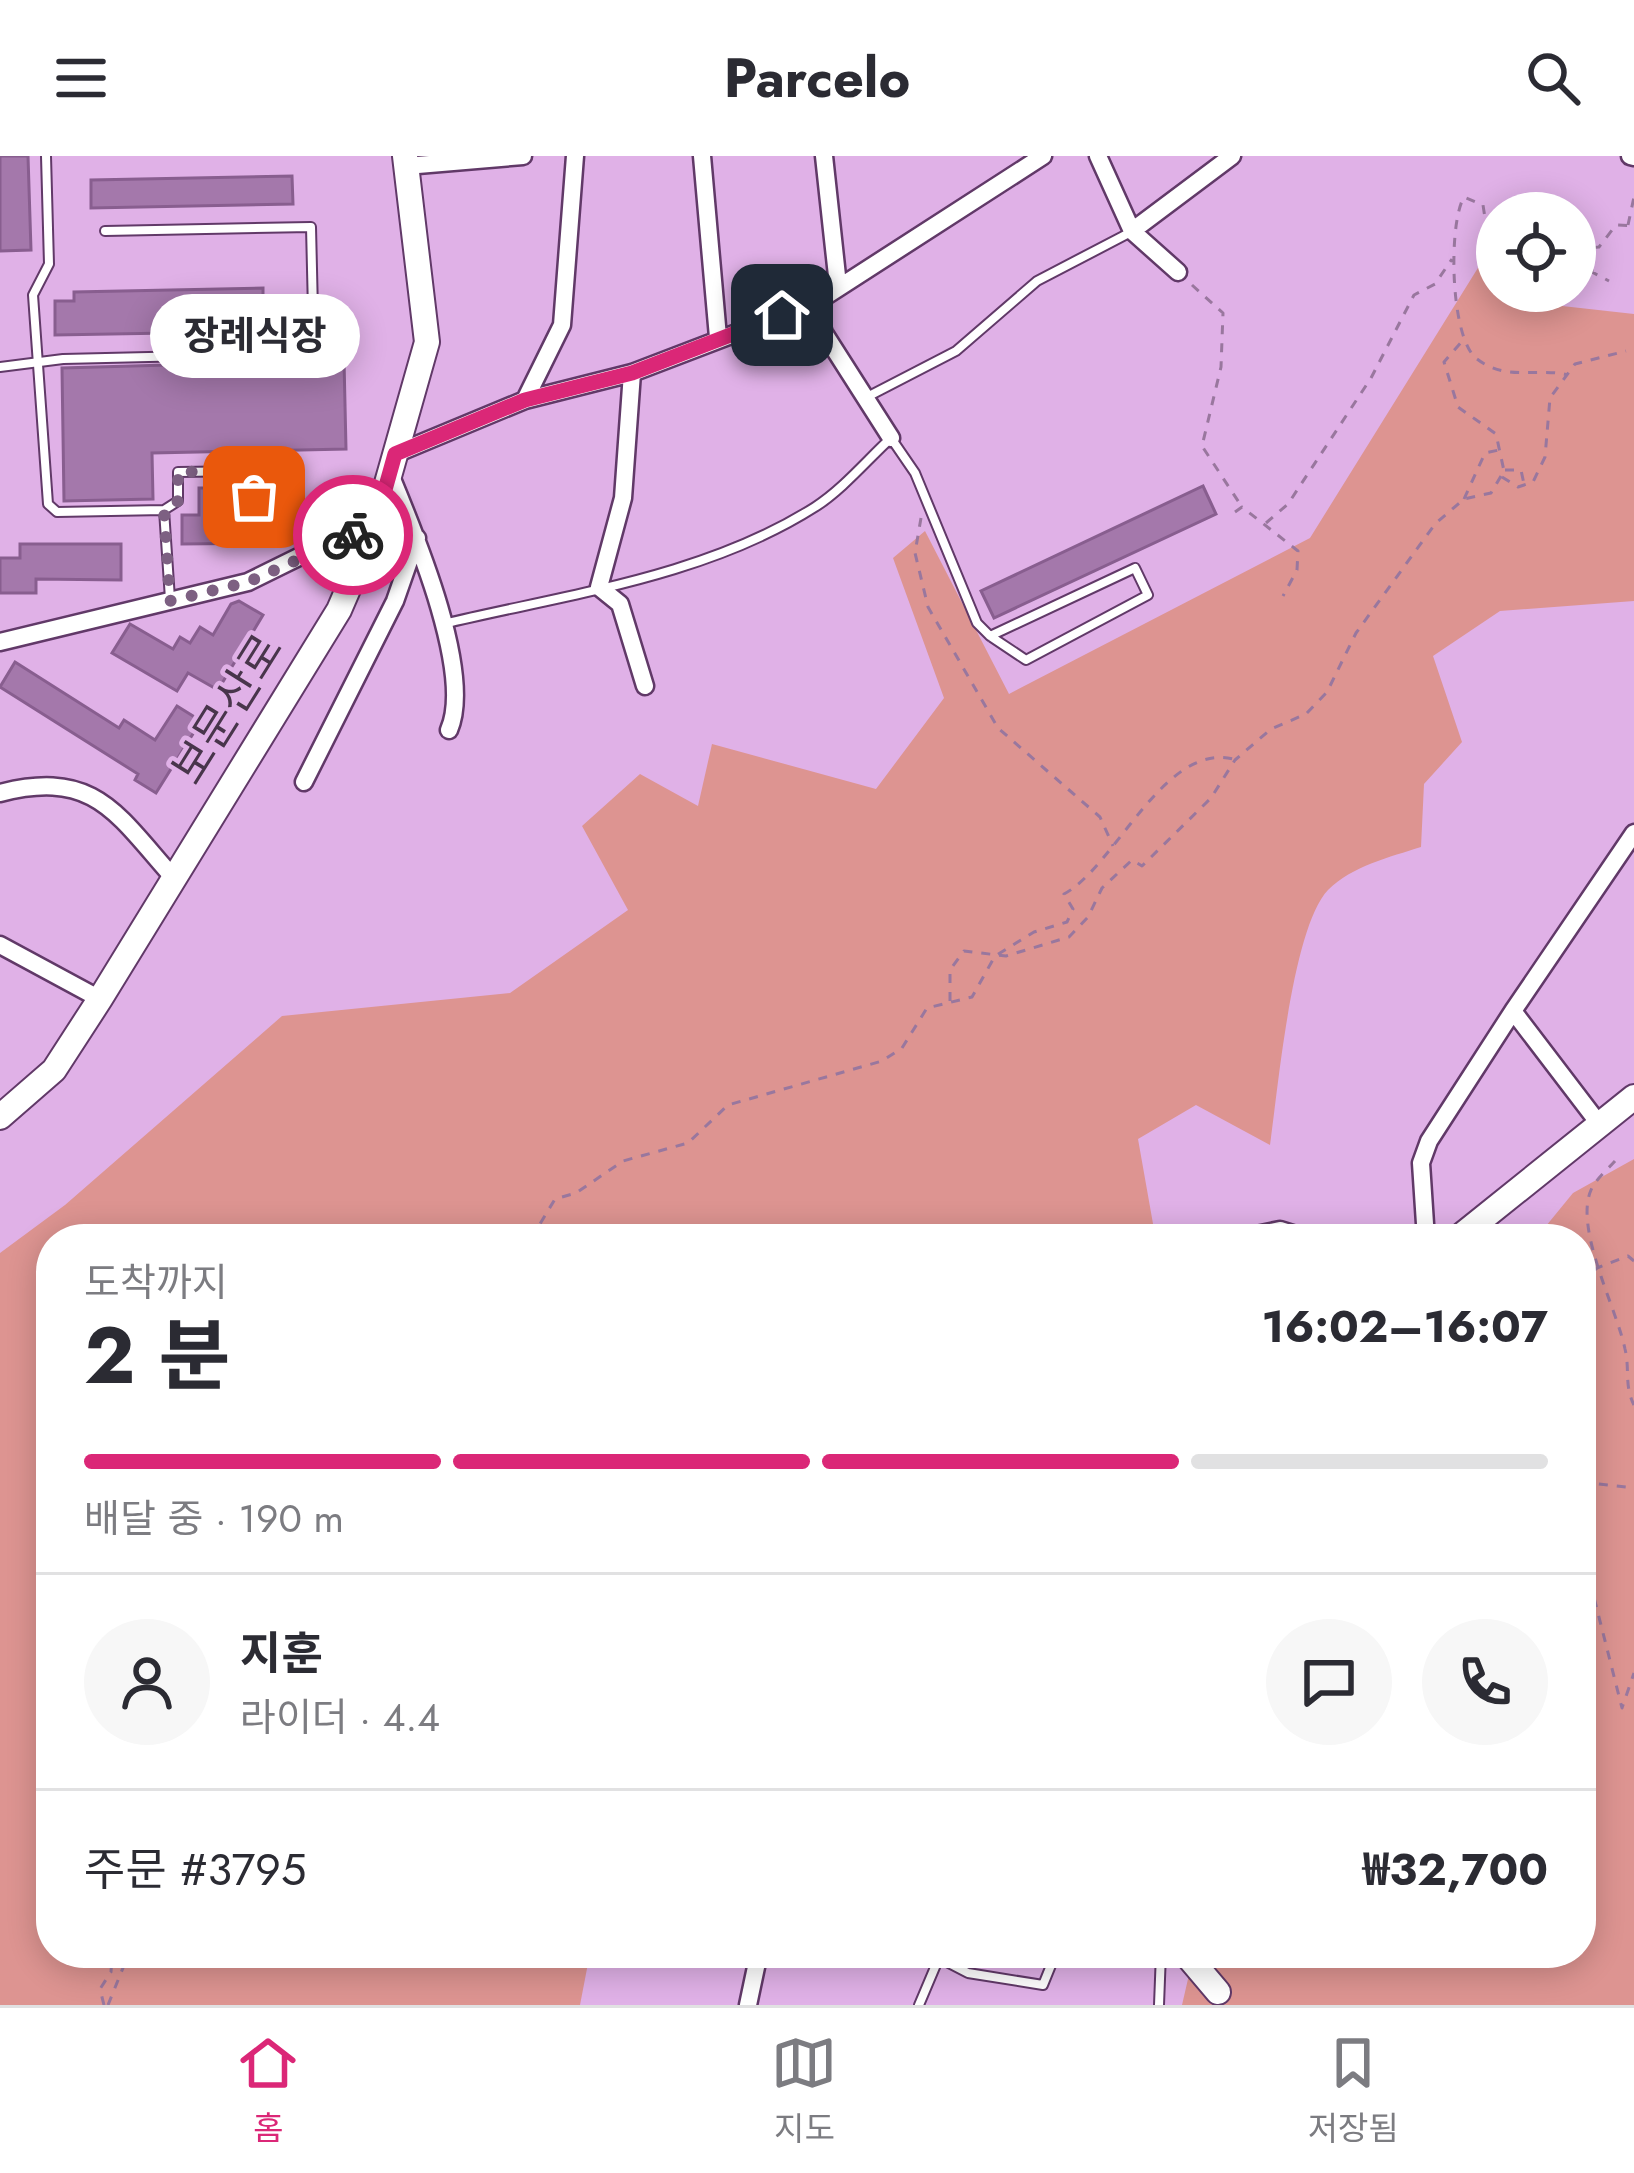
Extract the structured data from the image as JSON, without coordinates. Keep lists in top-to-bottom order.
{
  "streets": {
    "main road": ["보문산로"]
  },
  "places": ["장례식장"],
  "page": {
    "header": "Parcelo",
    "bubble": "장례식장",
    "heading": ["2 분", "도착까지", "16:02–16:07"],
    "panel": [
      "지훈",
      "라이더 · 4.4",
      "주문 #3795",
      "₩32,700"
    ],
    "bar": "배달 중 · 190 m",
    "tabs": ["홈", "지도", "저장됨"]
  }
}
